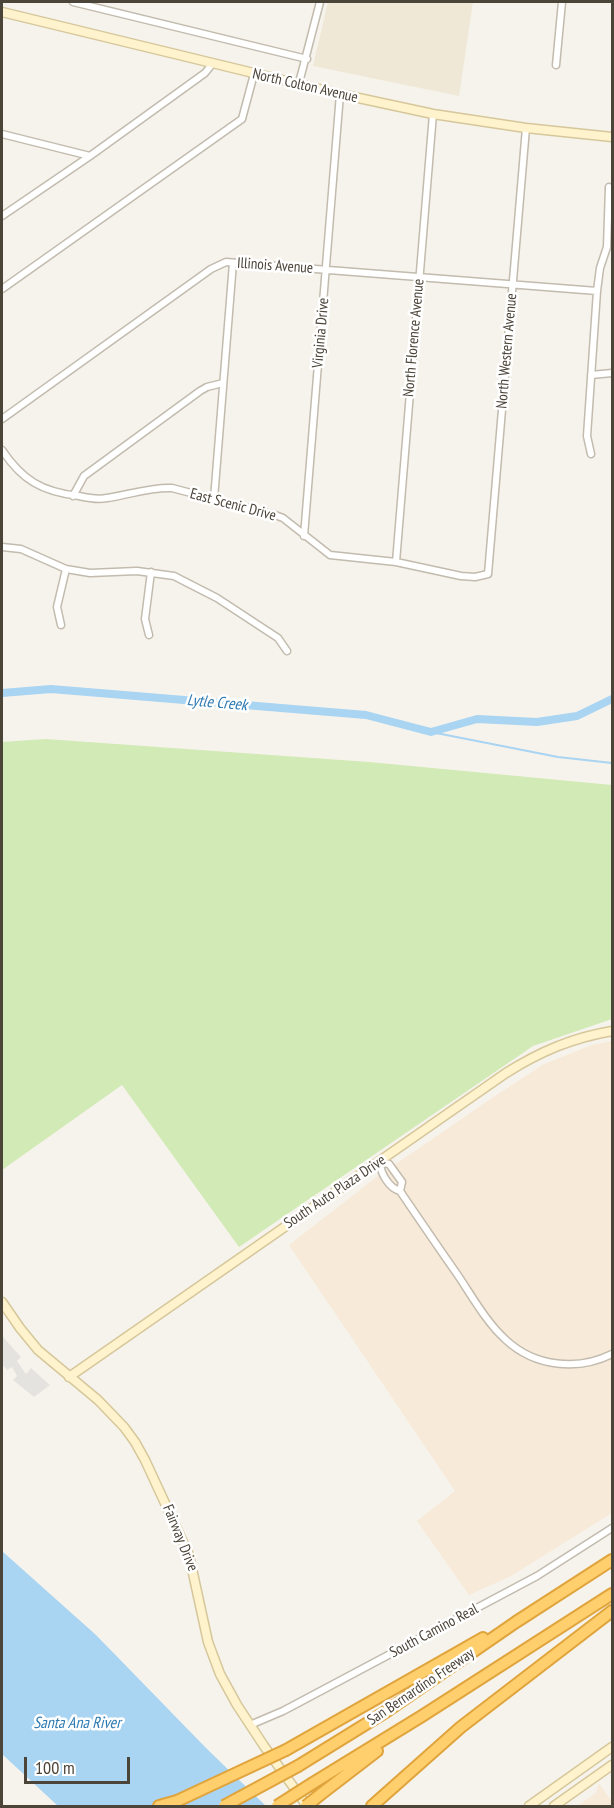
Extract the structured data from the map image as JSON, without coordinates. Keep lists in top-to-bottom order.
{
  "streets": {
    "highway": ["San Bernardino Freeway"],
    "street": [
      "North Colton Avenue",
      "Illinois Avenue",
      "Virginia Drive",
      "North Florence Avenue",
      "North Western Avenue",
      "East Scenic Drive",
      "South Auto Plaza Drive",
      "Fairway Drive",
      "South Camino Real"
    ]
  },
  "crossings": [
    ["North Colton Avenue", "Virginia Drive"],
    ["North Colton Avenue", "North Florence Avenue"],
    ["North Colton Avenue", "North Western Avenue"],
    ["Illinois Avenue", "Virginia Drive"],
    ["Illinois Avenue", "North Florence Avenue"],
    ["Illinois Avenue", "North Western Avenue"],
    ["Virginia Drive", "East Scenic Drive"],
    ["North Florence Avenue", "East Scenic Drive"],
    ["North Western Avenue", "East Scenic Drive"],
    ["South Auto Plaza Drive", "Fairway Drive"],
    ["Fairway Drive", "South Camino Real"]
  ],
  "water": ["Lytle Creek", "Santa Ana River"],
  "scale_bar": "100 m"
}
